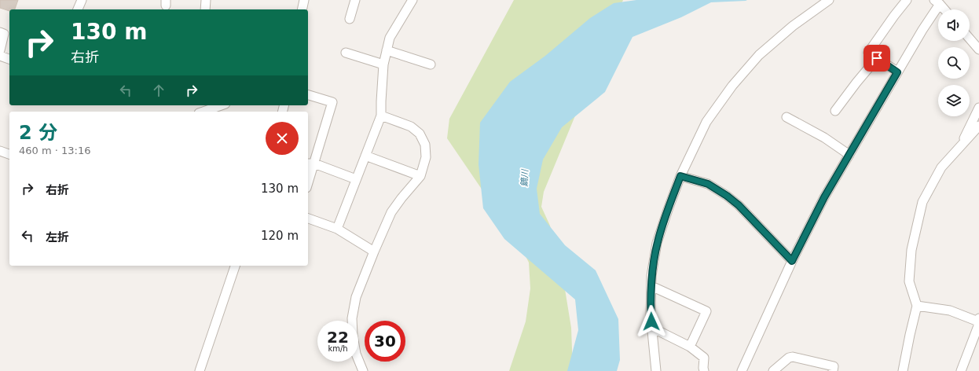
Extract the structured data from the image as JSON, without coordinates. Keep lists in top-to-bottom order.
{
  "water": ["鏑川"],
  "page": {
    "turn": ["130 m", "右折"],
    "heading": ["2 分", "460 m · 13:16"],
    "list": [
      {
        "name": "右折",
        "value": "130 m"
      },
      {
        "name": "左折",
        "value": "120 m"
      }
    ],
    "speed": "22 km/h",
    "limit": "30"
  }
}
